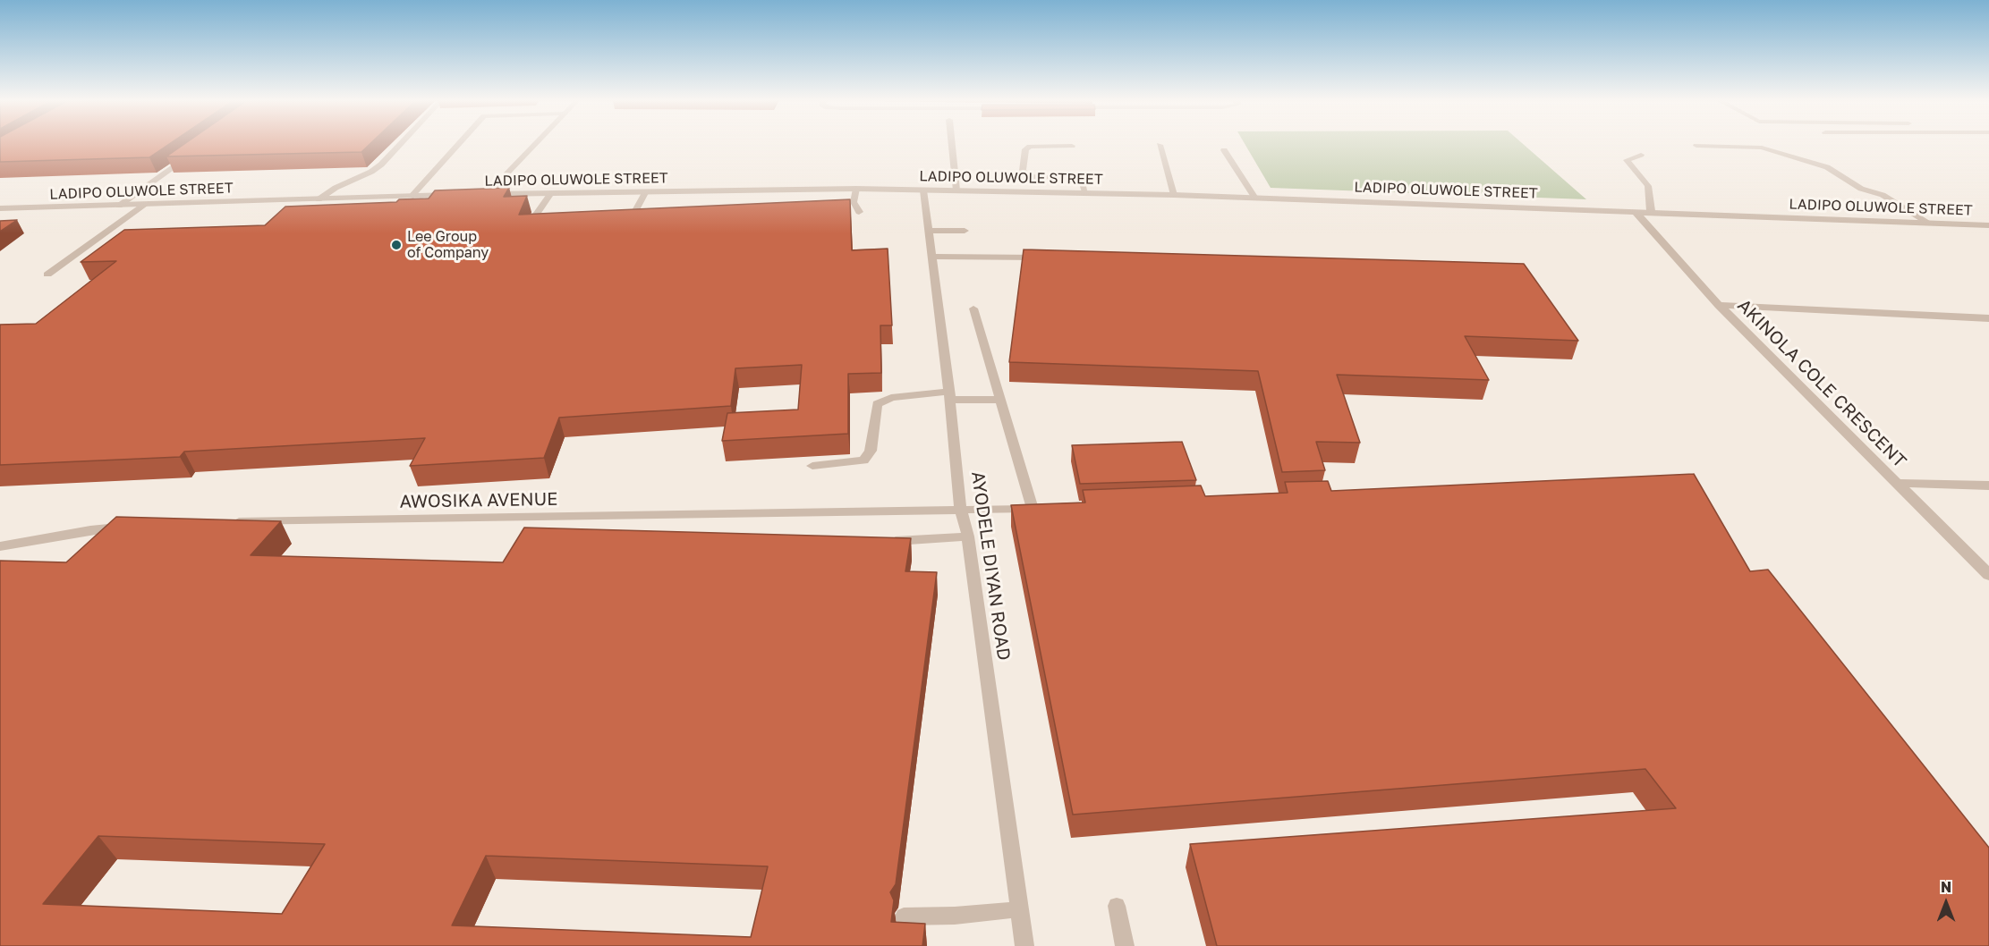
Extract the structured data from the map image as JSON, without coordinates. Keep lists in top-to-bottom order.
{
  "streets": {
    "street": ["LADIPO OLUWOLE STREET", "AKINOLA COLE CRESCENT"],
    "lane": ["AWOSIKA AVENUE", "AYODELE DIYAN ROAD"]
  },
  "crossings": [
    ["LADIPO OLUWOLE STREET", "AKINOLA COLE CRESCENT"],
    ["LADIPO OLUWOLE STREET", "AYODELE DIYAN ROAD"],
    ["AWOSIKA AVENUE", "AYODELE DIYAN ROAD"]
  ],
  "places": ["Lee Group of Company"],
  "north": "top"
}
